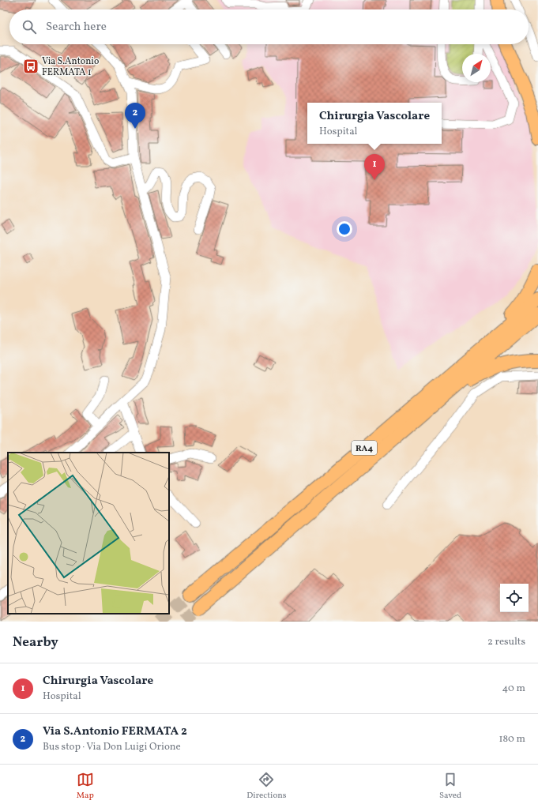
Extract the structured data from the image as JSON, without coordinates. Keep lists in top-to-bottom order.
{
  "streets": {
    "highway": ["RA4"]
  },
  "places": {
    "bus stop": ["Via S.Antonio FERMATA 1"]
  },
  "north": "top right",
  "page": {
    "search": "Search here",
    "popup": ["Chirurgia Vascolare", "Hospital"],
    "pins": ["2", "1"],
    "heading": ["Nearby", "2 results"],
    "list": [
      {
        "mark": "1",
        "name": "Chirurgia Vascolare",
        "note": "Hospital",
        "value": "40 m"
      },
      {
        "mark": "2",
        "name": "Via S.Antonio FERMATA 2",
        "note": "Bus stop · Via Don Luigi Orione",
        "value": "180 m"
      }
    ],
    "nav": ["Map", "Directions", "Saved"]
  }
}
